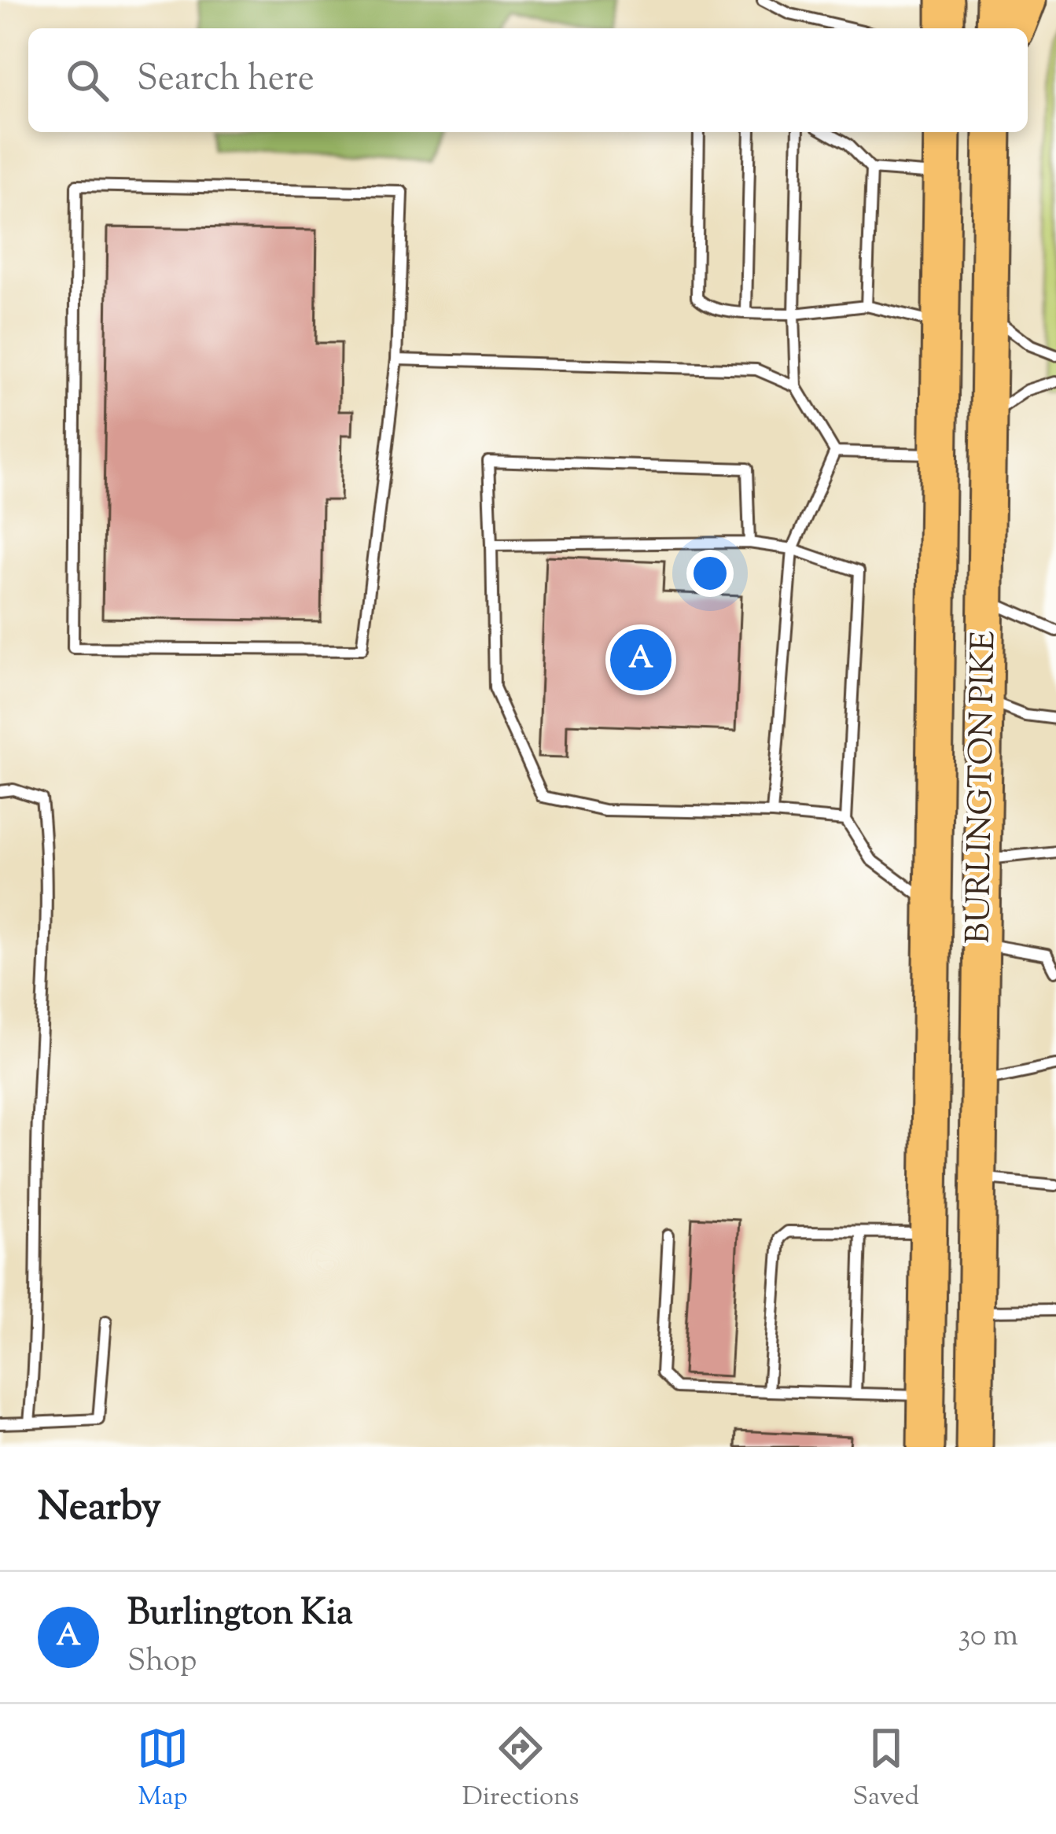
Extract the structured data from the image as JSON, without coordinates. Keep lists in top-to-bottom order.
{
  "streets": {
    "highway": ["BURLINGTON PIKE"]
  },
  "page": {
    "search": "Search here",
    "pins": "A",
    "heading": "Nearby",
    "list": [
      {
        "mark": "A",
        "name": "Burlington Kia",
        "note": "Shop",
        "value": "30 m"
      }
    ],
    "nav": ["Map", "Directions", "Saved"]
  }
}
